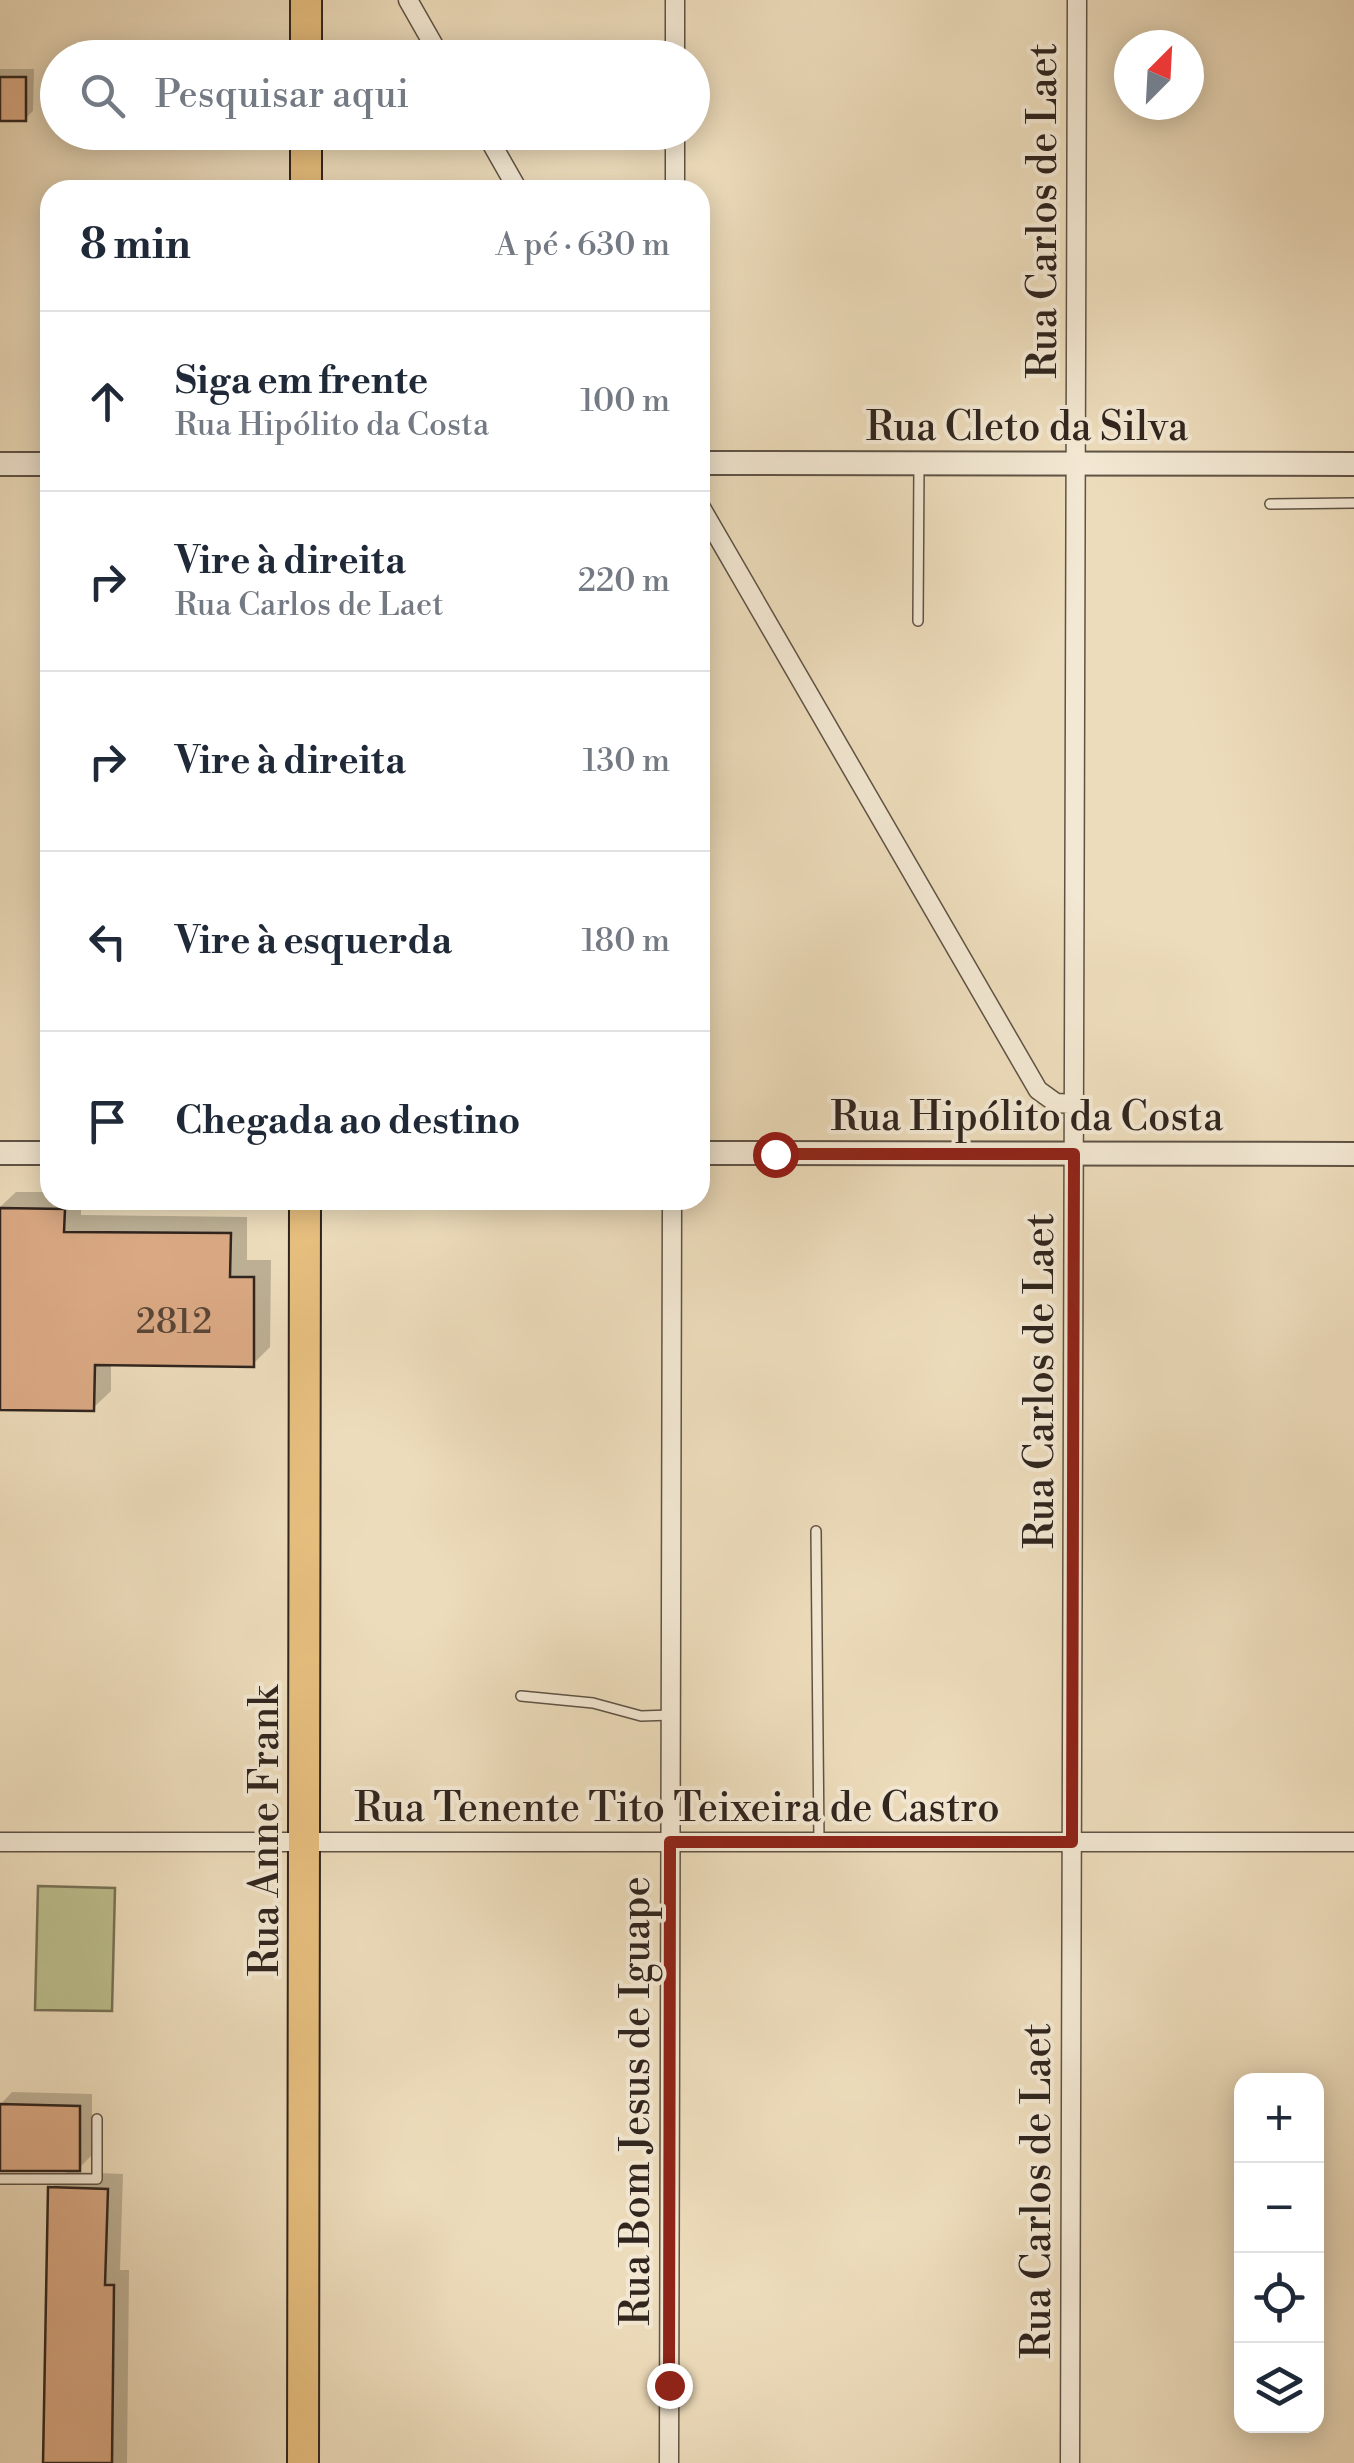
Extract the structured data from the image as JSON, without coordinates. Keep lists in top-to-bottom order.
{
  "streets": {
    "main road": ["Rua Anne Frank"],
    "street": [
      "Rua Carlos de Laet",
      "Rua Cleto da Silva",
      "Rua Hipólito da Costa",
      "Rua Tenente Tito Teixeira de Castro",
      "Rua Bom Jesus de Iguape"
    ]
  },
  "crossings": [
    ["Rua Carlos de Laet", "Rua Cleto da Silva"],
    ["Rua Carlos de Laet", "Rua Hipólito da Costa"],
    ["Rua Carlos de Laet", "Rua Tenente Tito Teixeira de Castro"],
    ["Rua Tenente Tito Teixeira de Castro", "Rua Anne Frank"],
    ["Rua Tenente Tito Teixeira de Castro", "Rua Bom Jesus de Iguape"]
  ],
  "house_numbers": ["2812"],
  "north": "top right",
  "page": {
    "search": "Pesquisar aqui",
    "heading": ["8 min", "A pé · 630 m"],
    "list": [
      ["Siga em frente", "Rua Hipólito da Costa", "100 m"],
      ["Vire à direita", "Rua Carlos de Laet", "220 m"],
      ["Vire à direita", "130 m"],
      ["Vire à esquerda", "180 m"],
      "Chegada ao destino"
    ],
    "map_buttons": ["+", "−"]
  }
}
